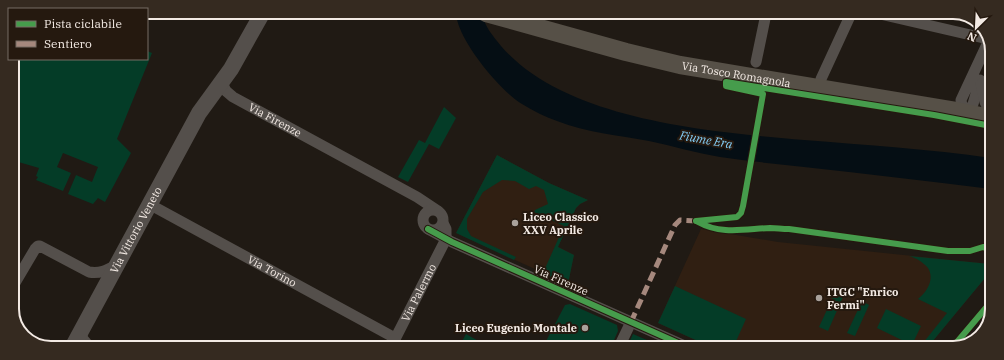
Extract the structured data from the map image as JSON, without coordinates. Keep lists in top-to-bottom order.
{
  "streets": {
    "main road": ["Via Tosco Romagnola", "Via Vittorio Veneto"],
    "street": ["Via Firenze", "Via Torino", "Via Palermo"]
  },
  "crossings": [
    ["Via Firenze", "Via Vittorio Veneto"],
    ["Via Firenze", "Via Palermo"],
    ["Via Vittorio Veneto", "Via Torino"]
  ],
  "water": ["Fiume Era"],
  "places": ["Liceo Classico XXV Aprile", "ITGC \"Enrico Fermi\"", "Liceo Eugenio Montale"],
  "legend": ["Pista ciclabile", "Sentiero"],
  "north": "bottom left"
}
